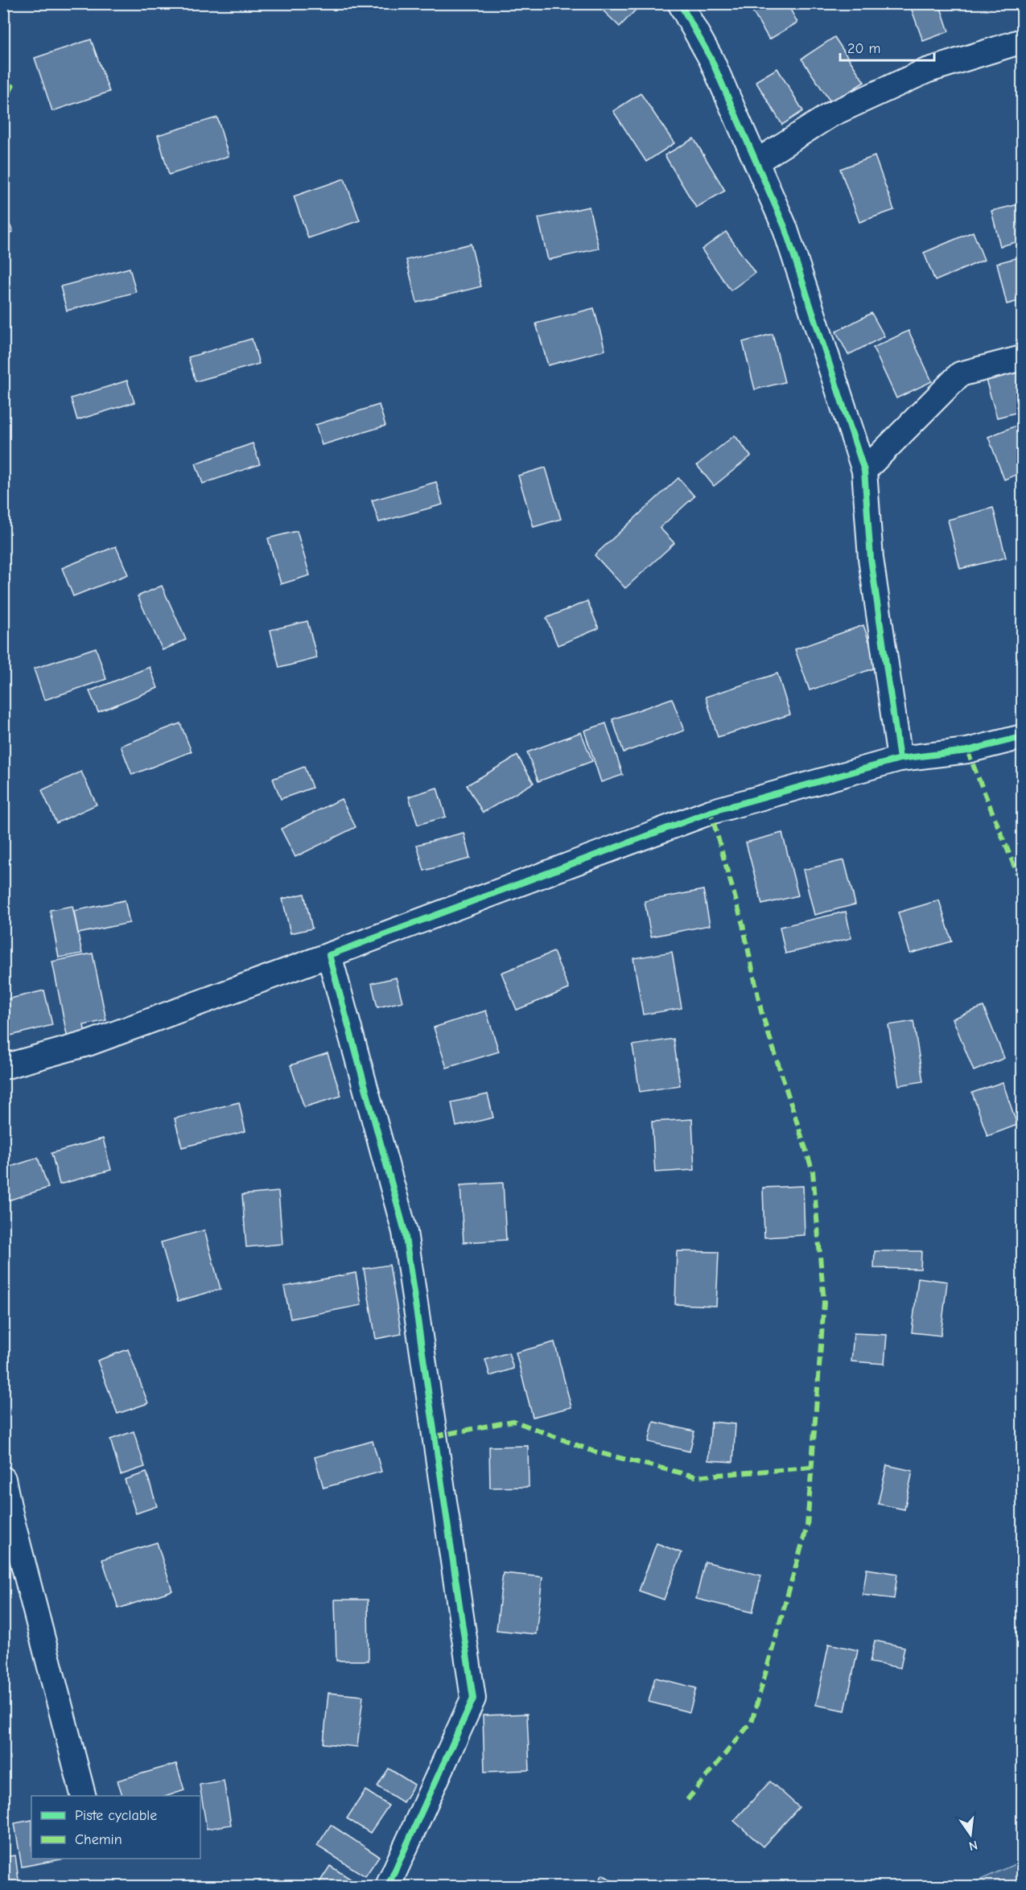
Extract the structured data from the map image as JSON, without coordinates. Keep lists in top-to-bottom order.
{
  "legend": ["Piste cyclable", "Chemin"],
  "scale_bar": "20 m",
  "north": "bottom"
}
